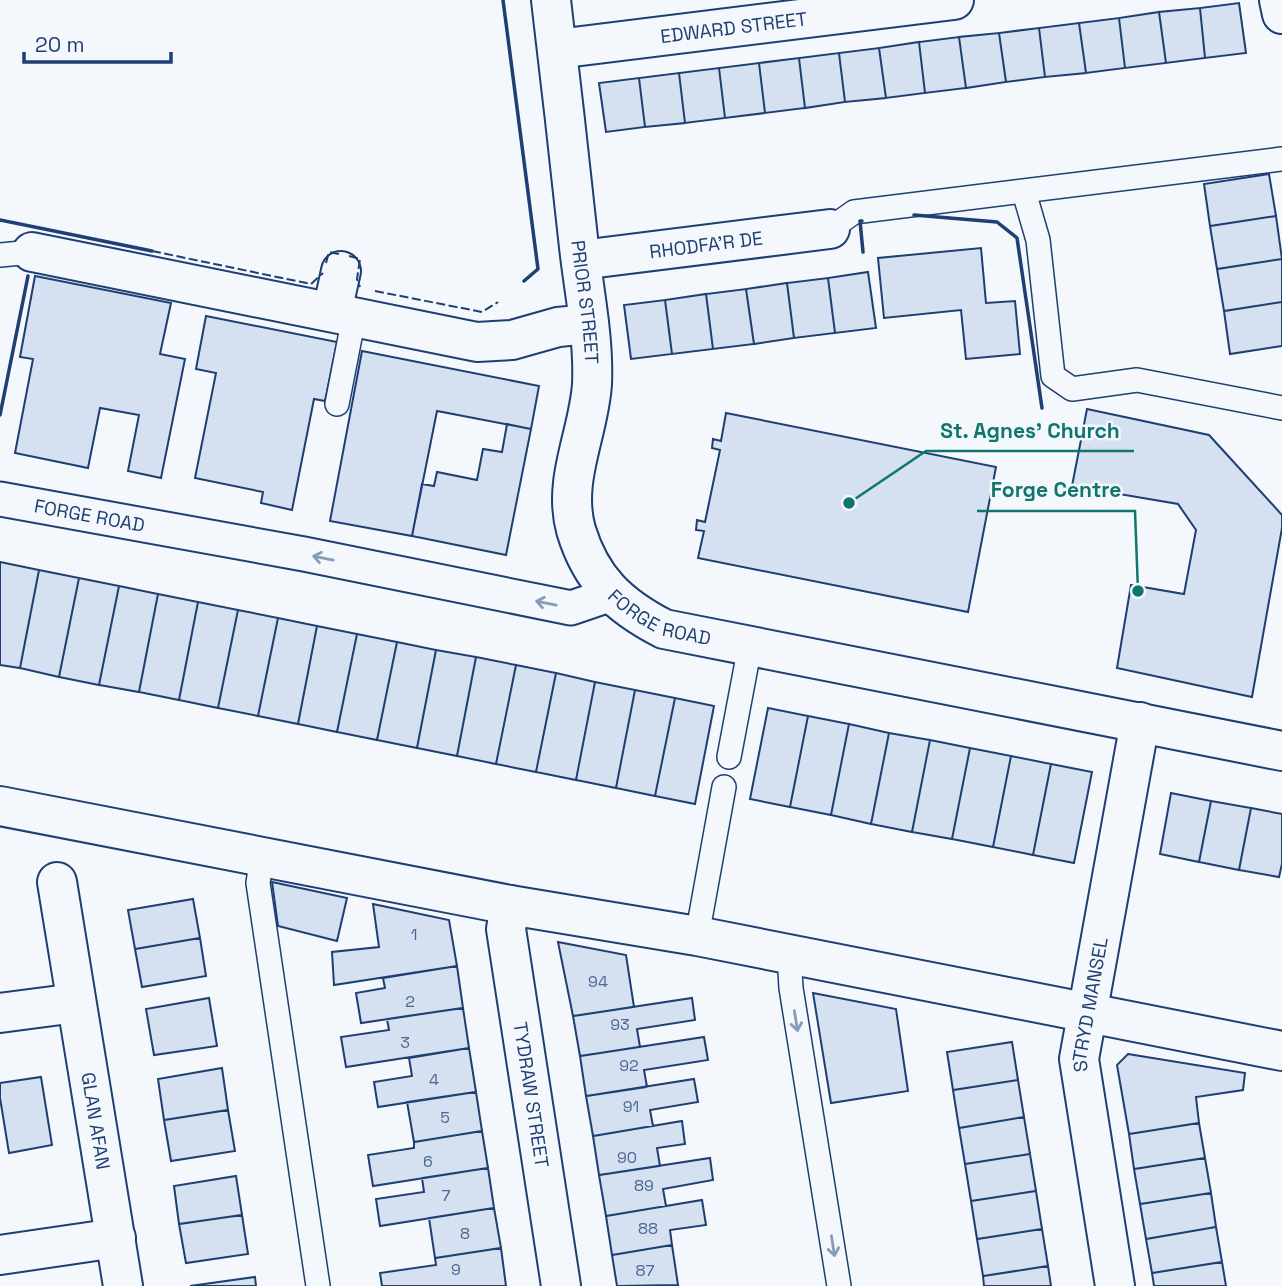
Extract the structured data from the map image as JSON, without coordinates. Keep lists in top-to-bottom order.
{
  "streets": {
    "street": [
      "EDWARD STREET",
      "RHODFA'R DE",
      "PRIOR STREET",
      "FORGE ROAD",
      "STRYD MANSEL",
      "TYDRAW STREET",
      "GLAN AFAN"
    ]
  },
  "crossings": [
    ["EDWARD STREET", "PRIOR STREET"],
    ["RHODFA'R DE", "PRIOR STREET"],
    ["PRIOR STREET", "FORGE ROAD"],
    ["FORGE ROAD", "STRYD MANSEL"]
  ],
  "places": ["St. Agnes' Church", "Forge Centre"],
  "house_numbers": [
    "1",
    "94",
    "2",
    "93",
    "3",
    "92",
    "4",
    "91",
    "5",
    "90",
    "6",
    "89",
    "7",
    "88",
    "8",
    "9",
    "87"
  ],
  "scale_bar": "20 m"
}
